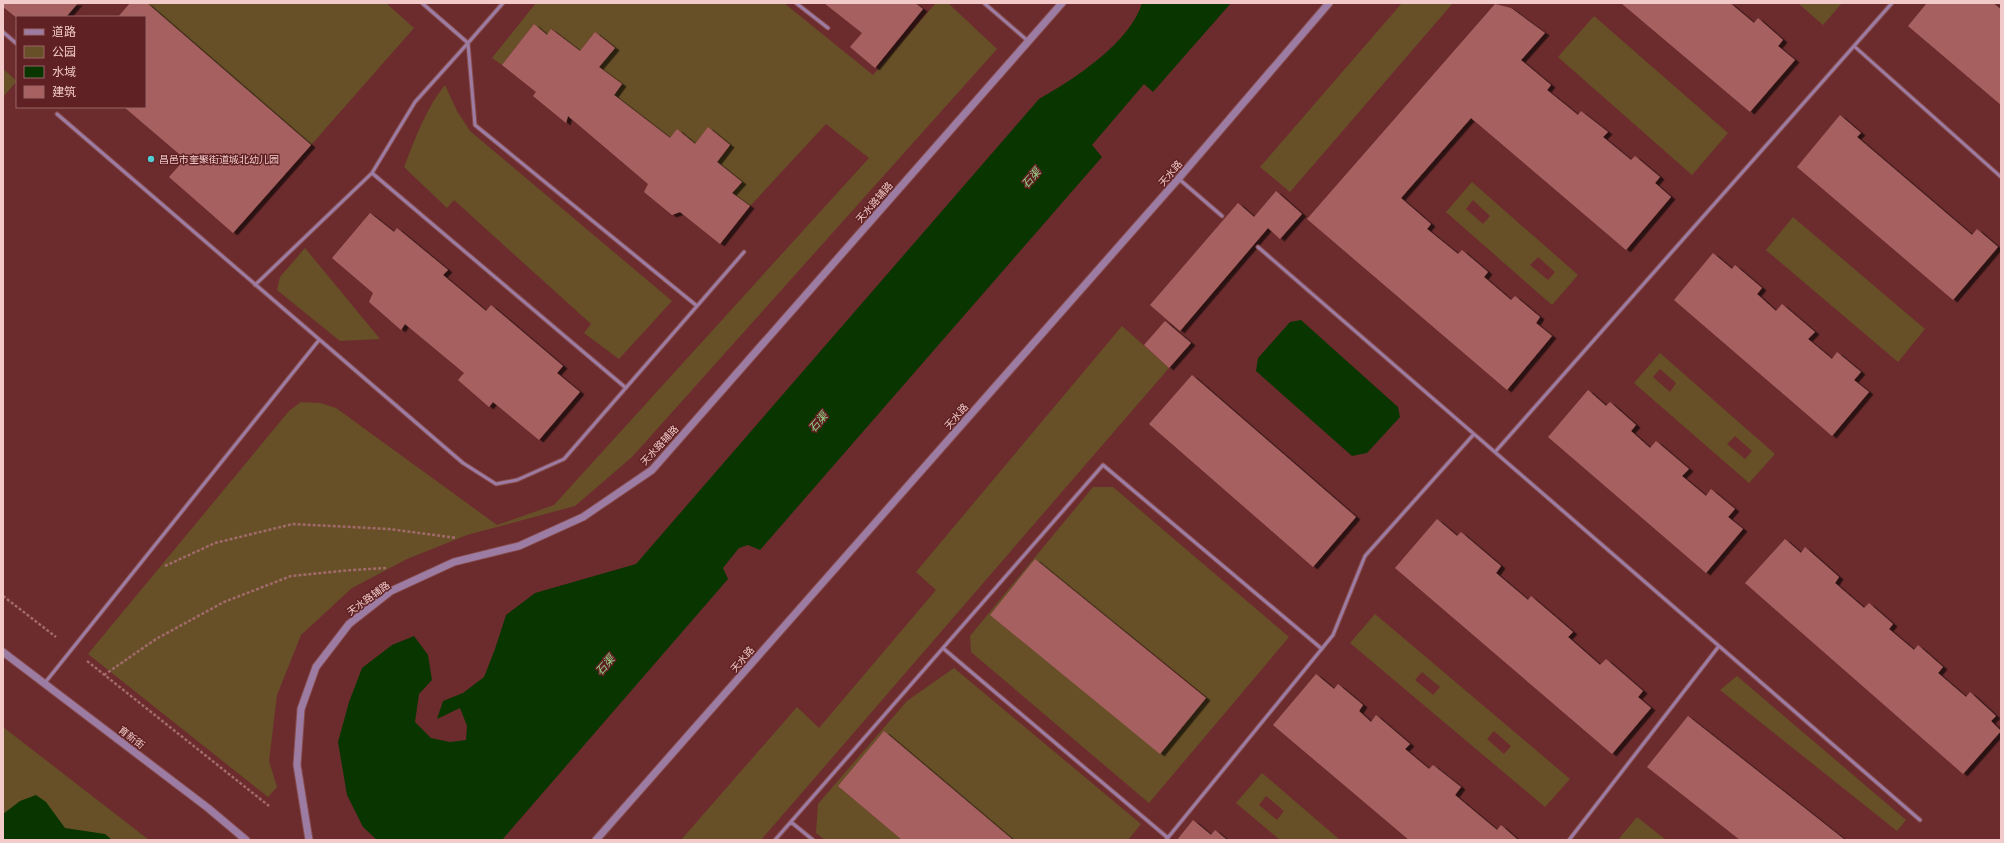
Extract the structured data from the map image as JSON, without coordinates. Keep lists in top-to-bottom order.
{
  "streets": {
    "street": ["天水路", "天水路辅路", "育新街"]
  },
  "water": ["石渠"],
  "places": ["昌邑市奎聚街道城北幼儿园"],
  "legend": [
    "道路",
    "公园",
    "水域",
    "建筑"
  ]
}
